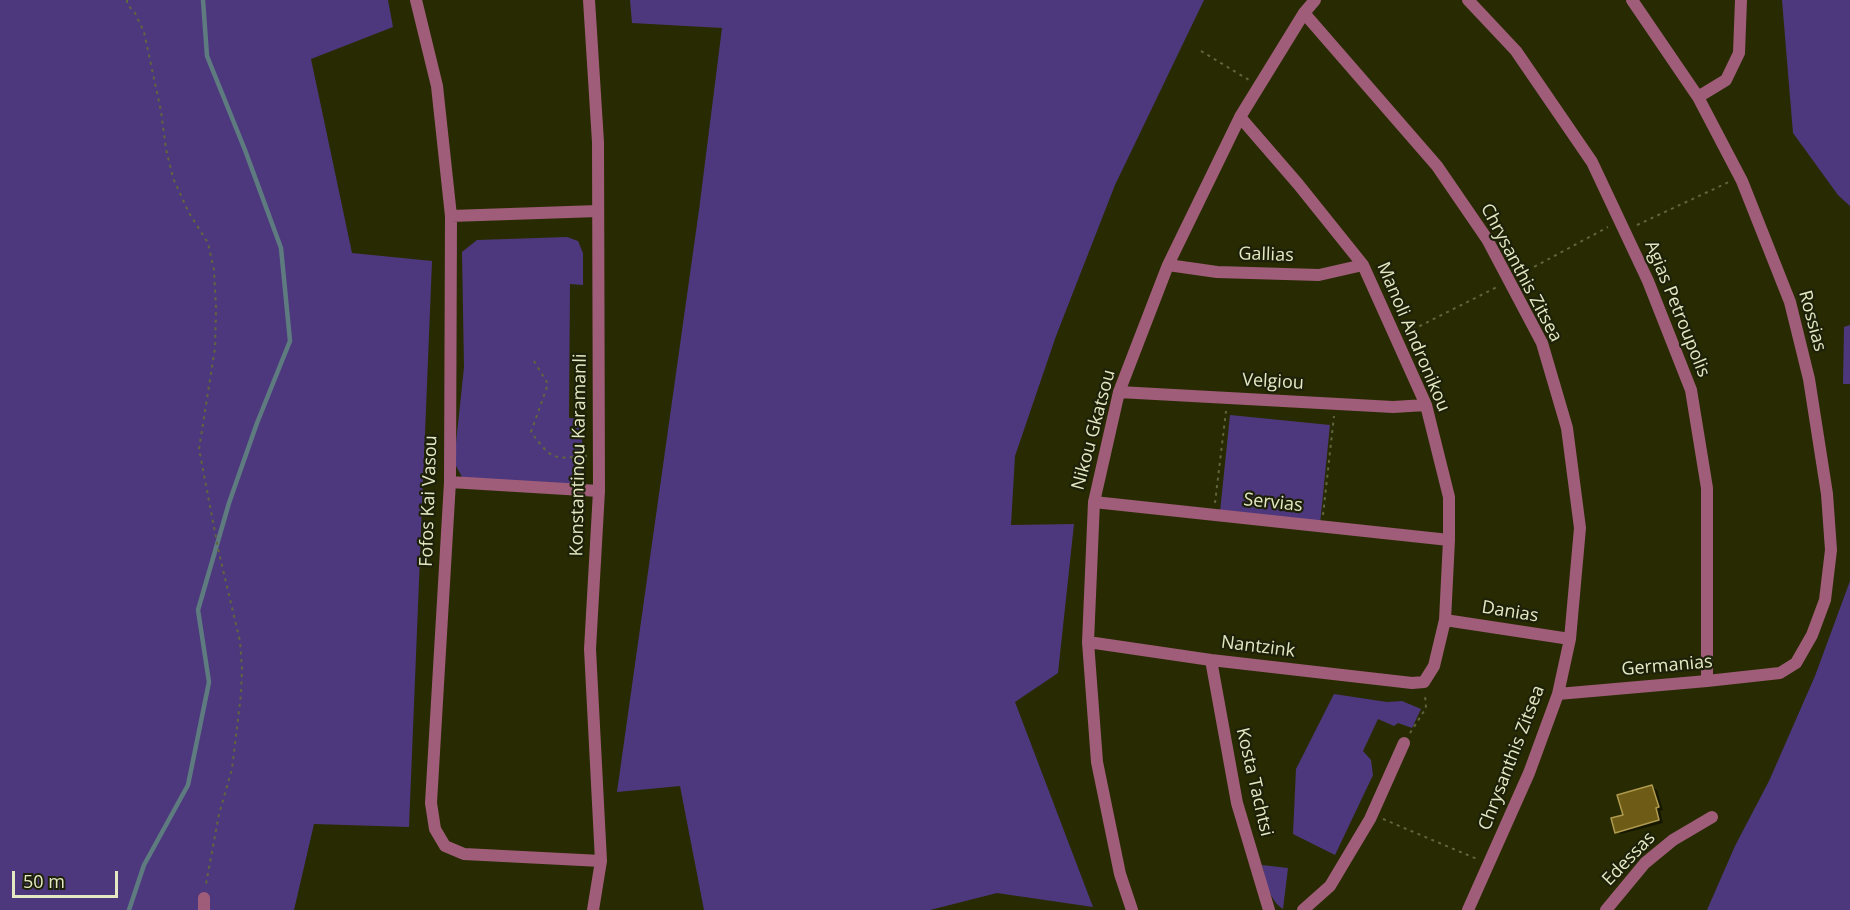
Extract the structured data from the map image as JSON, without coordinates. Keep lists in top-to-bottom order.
{
  "streets": {
    "street": [
      "Gallias",
      "Chrysanthis Zitsea",
      "Agias Petroupolis",
      "Rossias",
      "Manoli Andronikou",
      "Velgiou",
      "Nikou Gkatsou",
      "Konstantinou Karamanli",
      "Fofos Kai Vasou",
      "Servias",
      "Danias",
      "Nantzink",
      "Germanias",
      "Kosta Tachtsi",
      "Edessas"
    ]
  },
  "crossings": [
    ["Gallias", "Manoli Andronikou"],
    ["Gallias", "Nikou Gkatsou"],
    ["Chrysanthis Zitsea", "Nikou Gkatsou"],
    ["Chrysanthis Zitsea", "Danias"],
    ["Chrysanthis Zitsea", "Germanias"],
    ["Agias Petroupolis", "Germanias"],
    ["Rossias", "Germanias"],
    ["Manoli Andronikou", "Velgiou"],
    ["Manoli Andronikou", "Nikou Gkatsou"],
    ["Manoli Andronikou", "Servias"],
    ["Manoli Andronikou", "Danias"],
    ["Manoli Andronikou", "Nantzink"],
    ["Velgiou", "Nikou Gkatsou"],
    ["Nikou Gkatsou", "Servias"],
    ["Nikou Gkatsou", "Nantzink"],
    ["Konstantinou Karamanli", "Fofos Kai Vasou"],
    ["Nantzink", "Kosta Tachtsi"]
  ],
  "scale_bar": "50 m"
}
